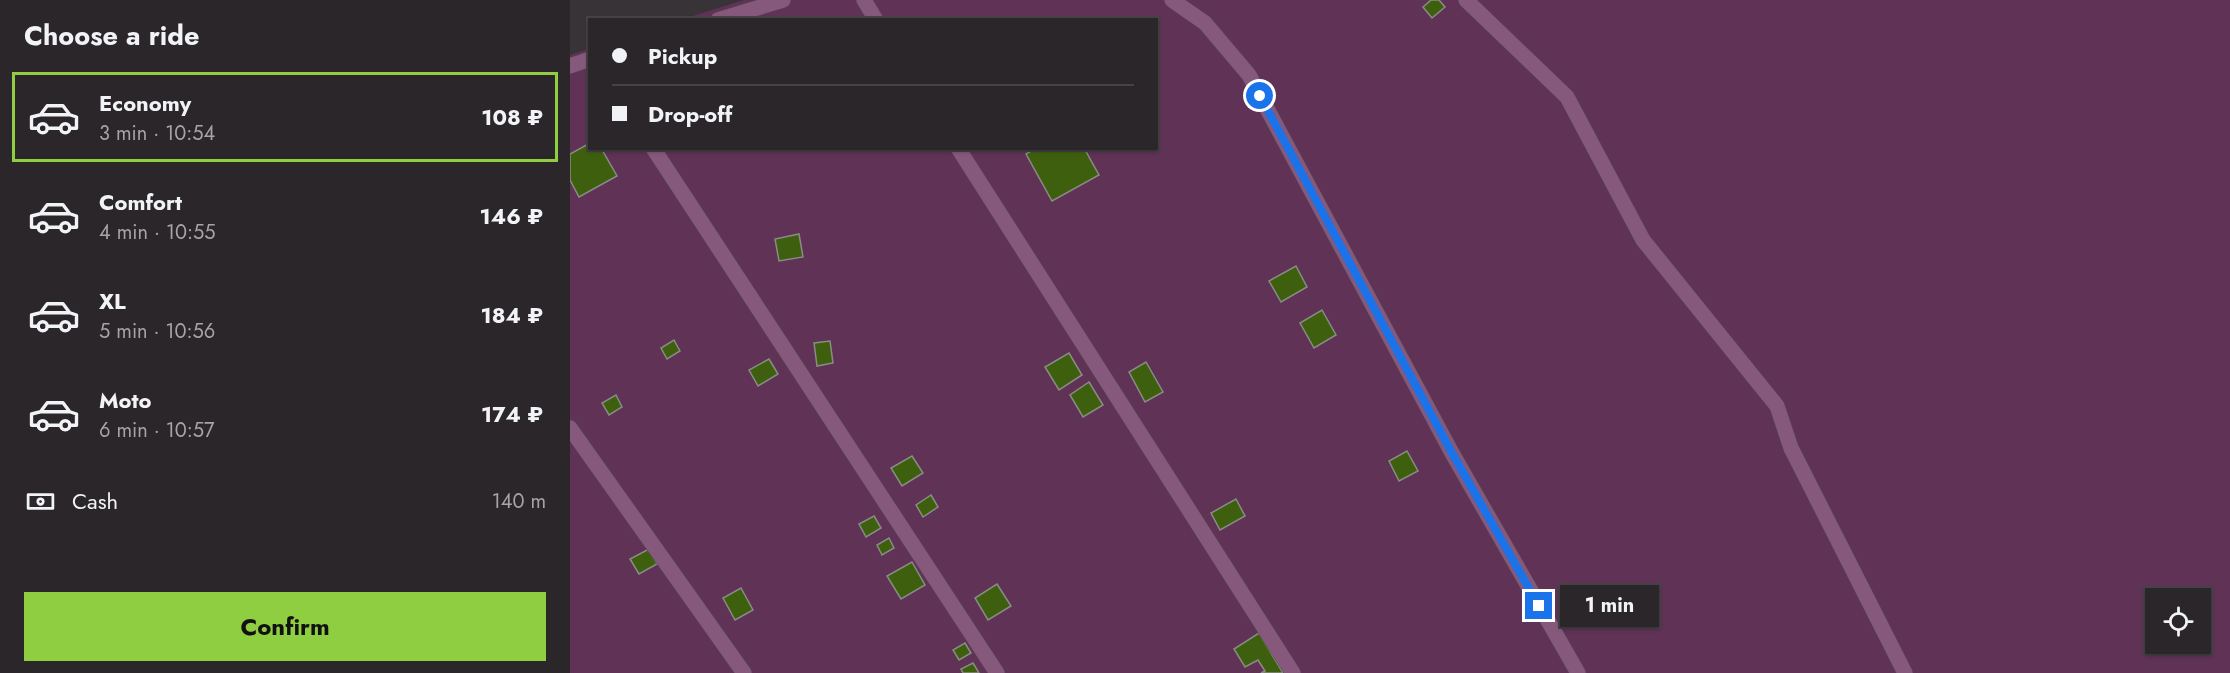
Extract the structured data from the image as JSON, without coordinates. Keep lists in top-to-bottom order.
{
  "page": {
    "heading": "Choose a ride",
    "banner": ["Pickup", "Drop-off"],
    "list": [
      {
        "name": "Economy",
        "note": "3 min · 10:54",
        "value": "108 ₽"
      },
      {
        "name": "Comfort",
        "note": "4 min · 10:55",
        "value": "146 ₽"
      },
      {
        "name": "XL",
        "note": "5 min · 10:56",
        "value": "184 ₽"
      },
      {
        "name": "Moto",
        "note": "6 min · 10:57",
        "value": "174 ₽"
      }
    ],
    "pay": ["Cash", "140 m"],
    "buttons": "Confirm",
    "bubble": "1 min"
  }
}
